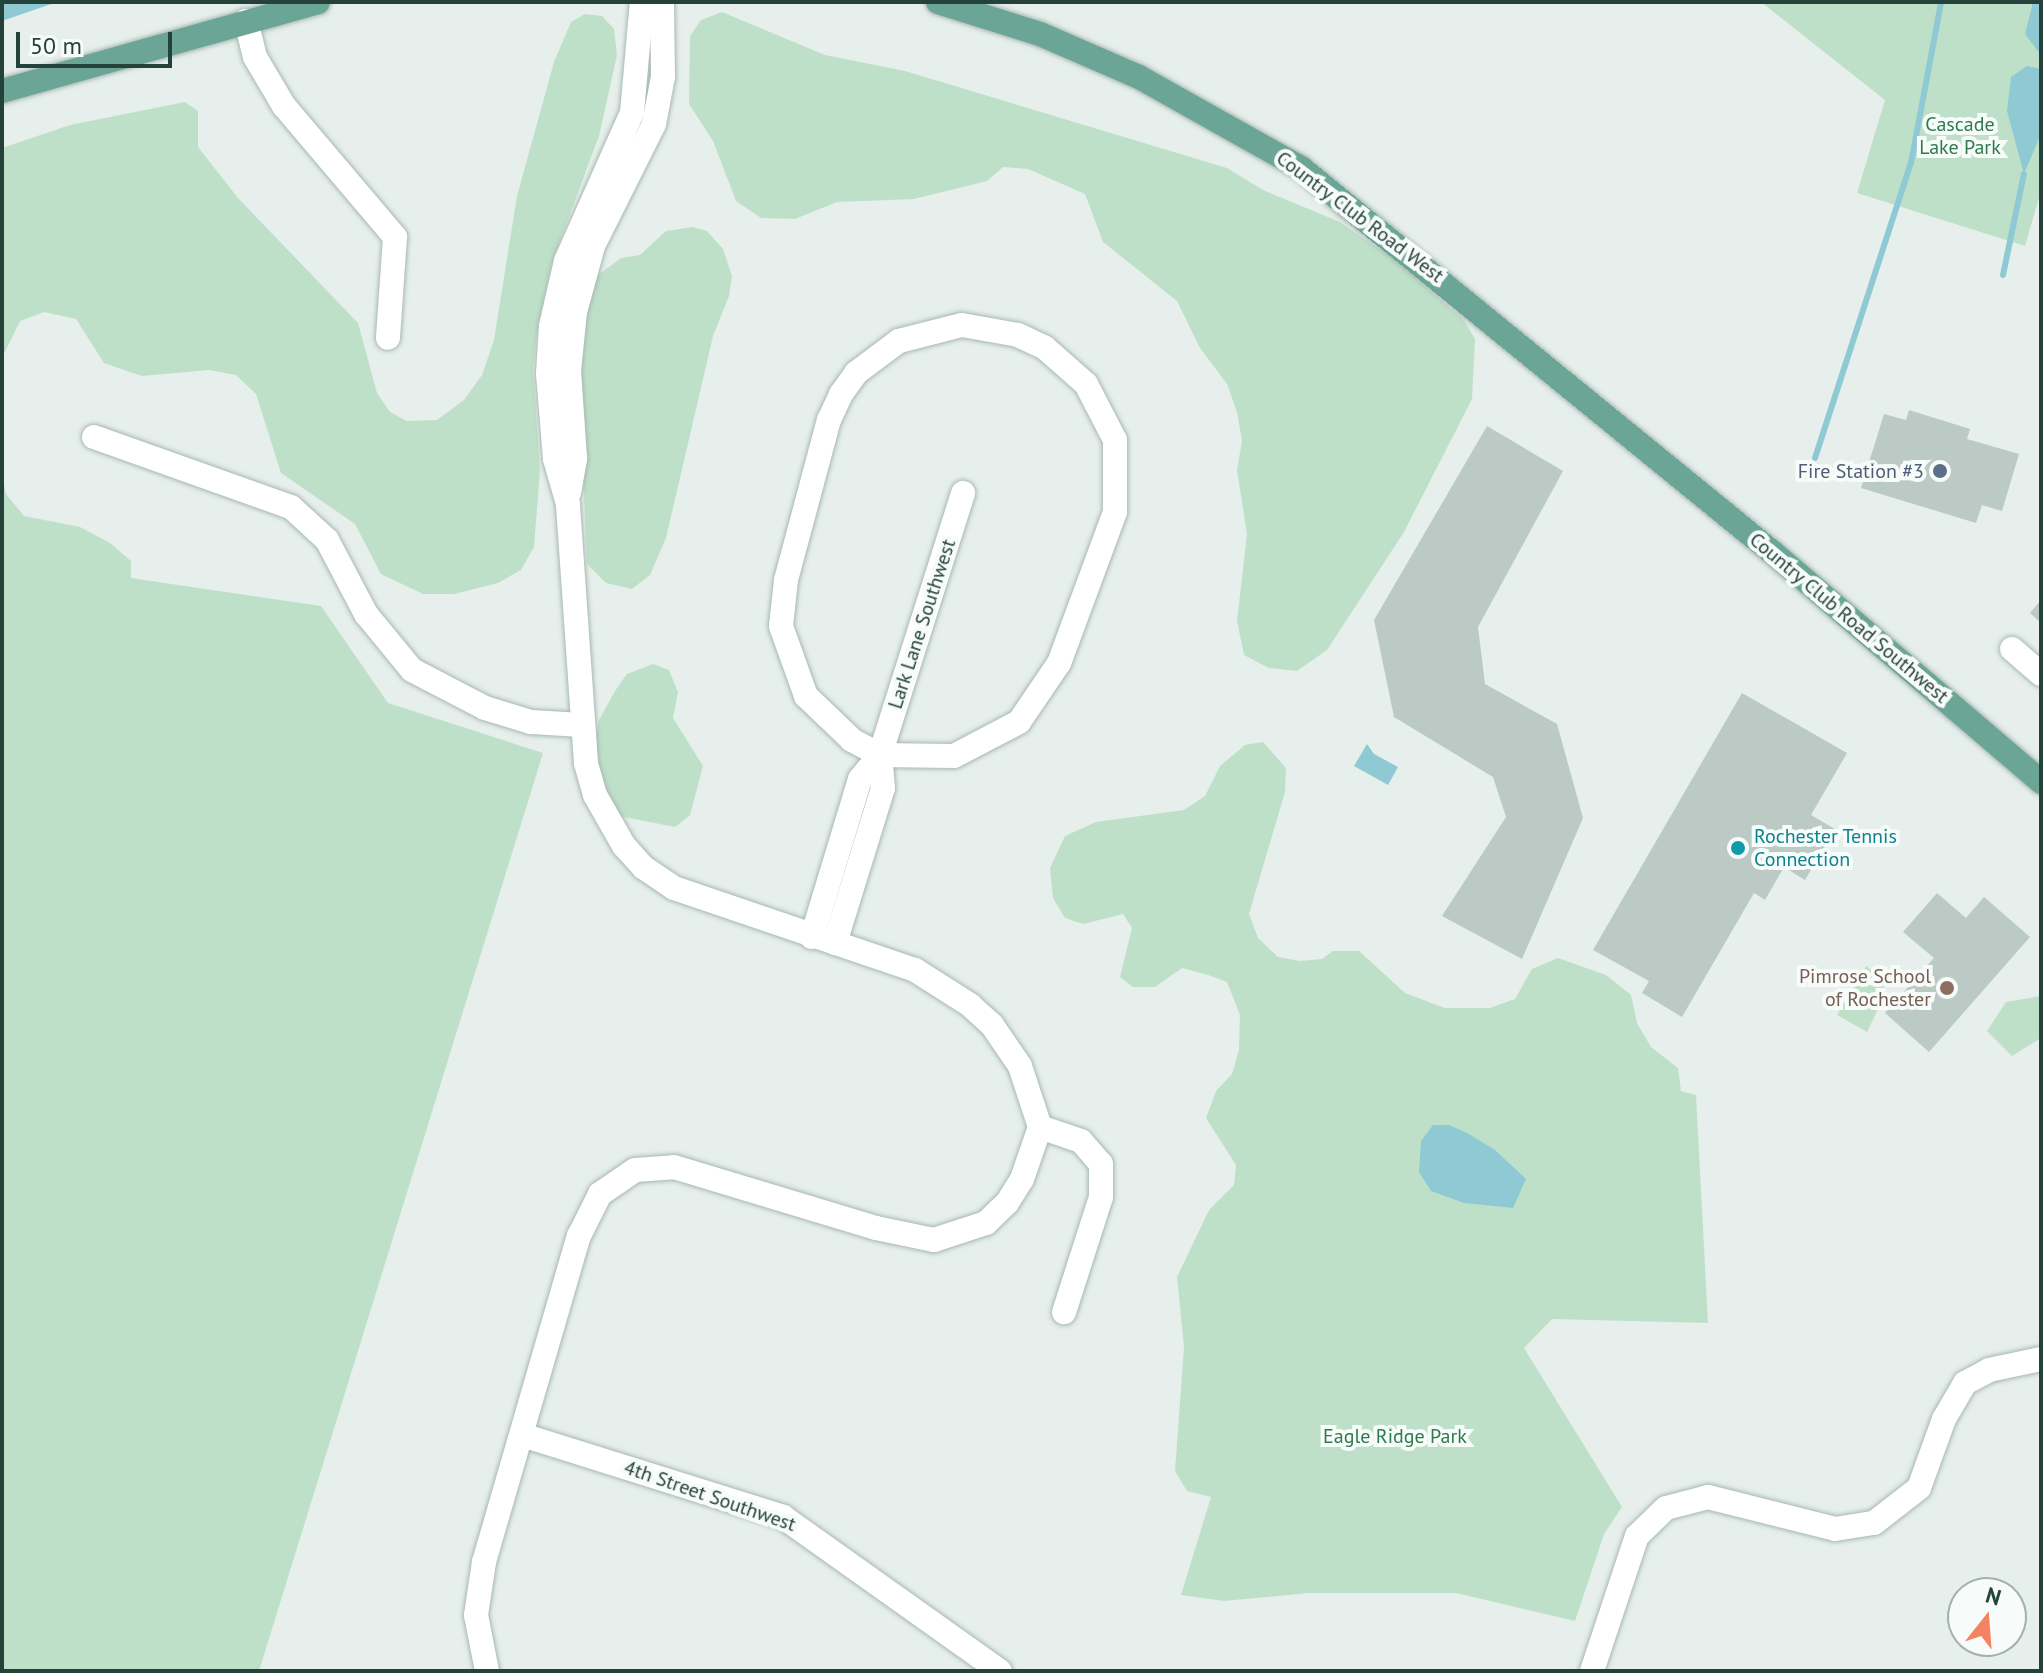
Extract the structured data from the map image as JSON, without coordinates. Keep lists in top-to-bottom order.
{
  "streets": {
    "main road": ["Country Club Road West", "Country Club Road Southwest"],
    "street": ["Lark Lane Southwest", "4th Street Southwest"]
  },
  "crossings": [
    ["Country Club Road West", "Country Club Road Southwest"]
  ],
  "parks": ["Cascade Lake Park", "Eagle Ridge Park"],
  "places": ["Fire Station #3", "Rochester Tennis Connection", "Pimrose School of Rochester"],
  "scale_bar": "50 m",
  "north": "top"
}
